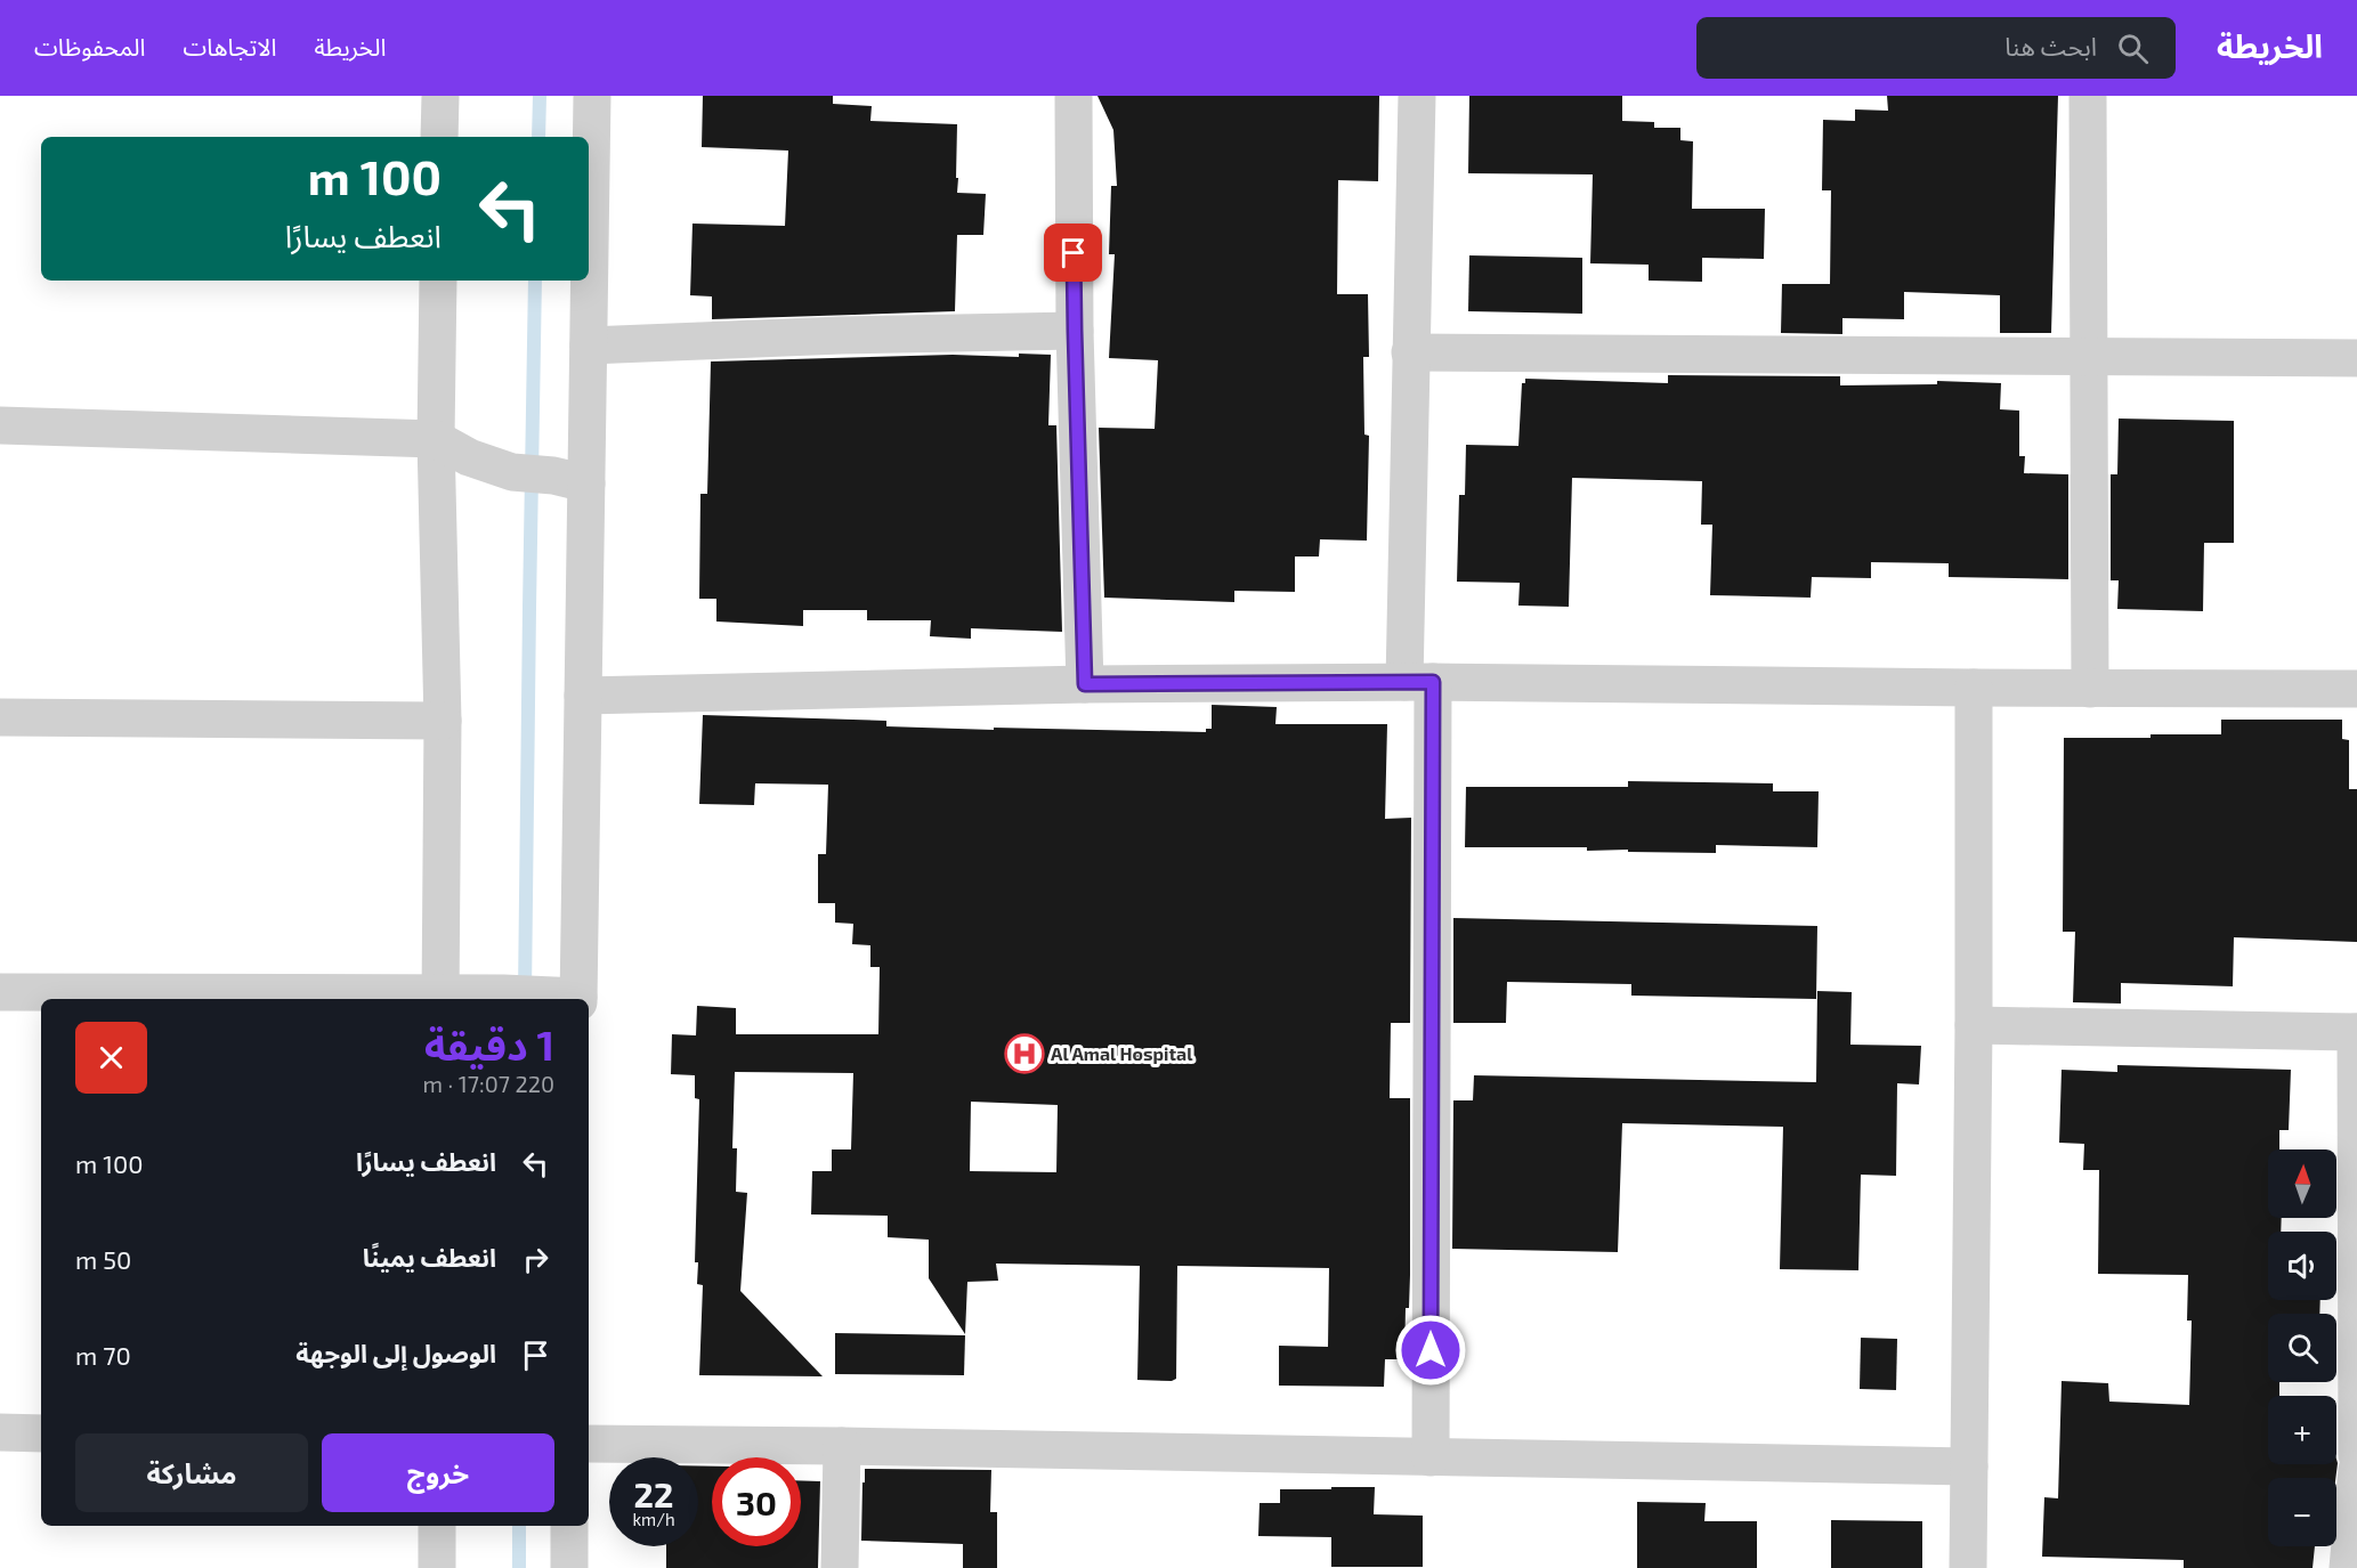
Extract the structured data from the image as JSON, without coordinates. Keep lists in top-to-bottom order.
{
  "places": {
    "hospital": ["Al Amal Hospital"]
  },
  "north": "top",
  "page": {
    "header": "الخريطة",
    "search": "ابحث هنا",
    "nav": ["الخريطة", "الاتجاهات", "المحفوظات"],
    "turn": ["100 m", "انعطف يسارًا"],
    "heading": ["1 دقيقة", "220 m · 17:07"],
    "list": [
      {
        "name": "انعطف يسارًا",
        "value": "100 m"
      },
      {
        "name": "انعطف يمينًا",
        "value": "50 m"
      },
      {
        "name": "الوصول إلى الوجهة",
        "value": "70 m"
      }
    ],
    "map_buttons": ["+", "−"],
    "buttons": ["خروج", "مشاركة"],
    "speed": "22 km/h",
    "limit": "30"
  }
}
